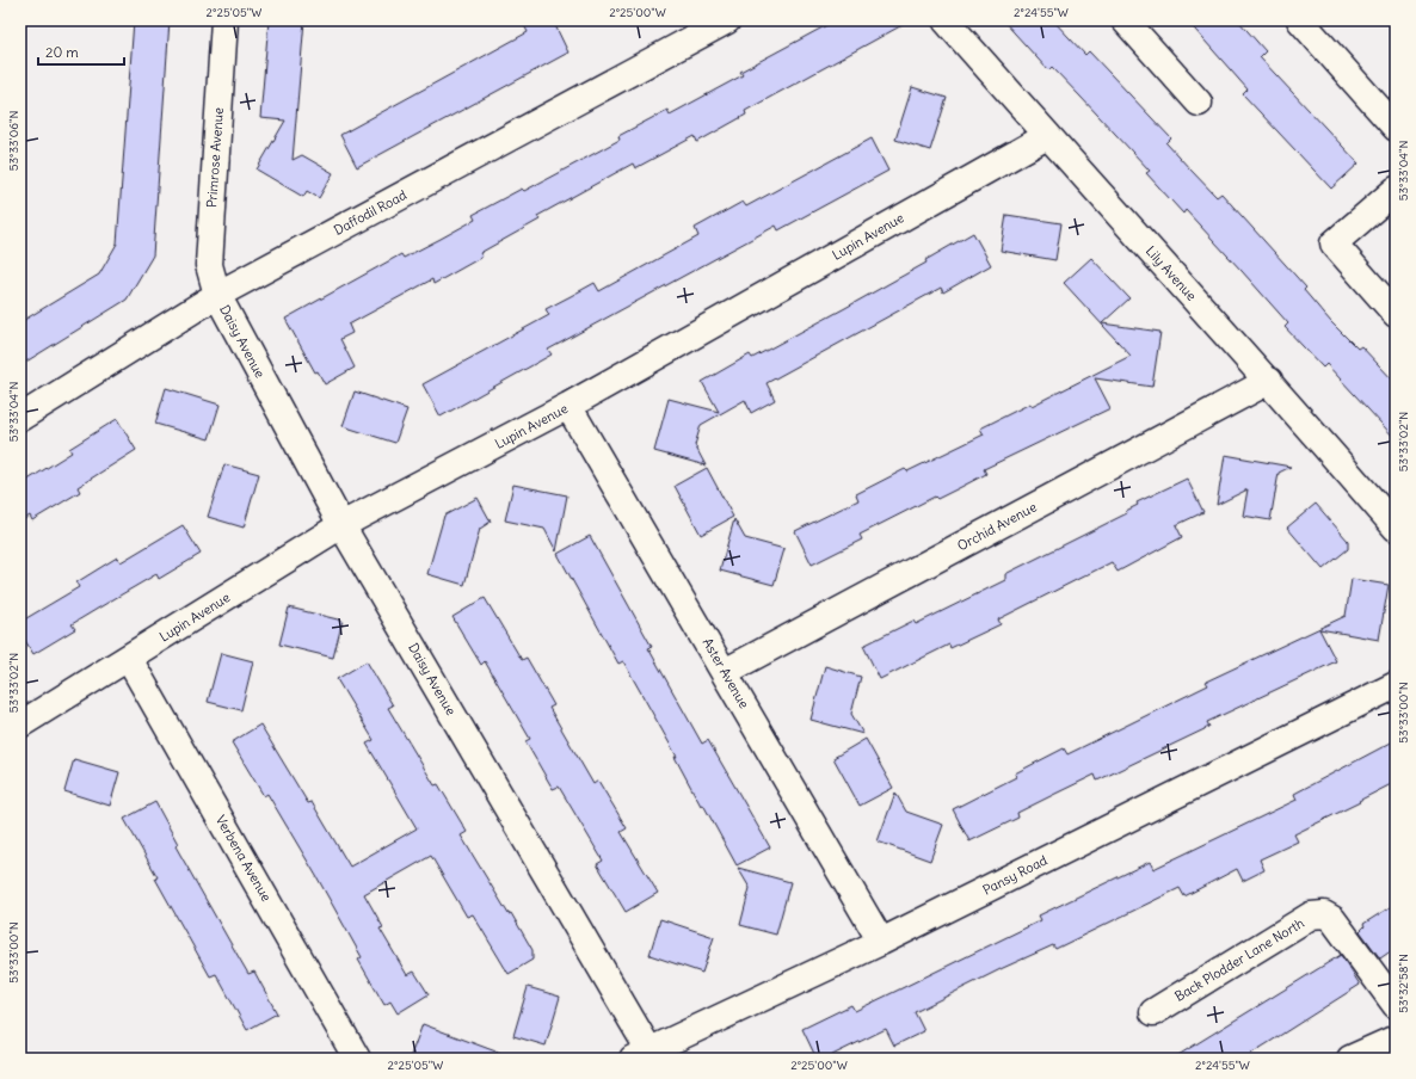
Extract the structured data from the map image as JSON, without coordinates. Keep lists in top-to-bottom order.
{
  "streets": {
    "street": [
      "Primrose Avenue",
      "Daffodil Road",
      "Lupin Avenue",
      "Lily Avenue",
      "Daisy Avenue",
      "Orchid Avenue",
      "Aster Avenue",
      "Verbena Avenue",
      "Pansy Road",
      "Back Plodder Lane North"
    ]
  },
  "crossings": [
    ["Primrose Avenue", "Daffodil Road"],
    ["Primrose Avenue", "Daisy Avenue"],
    ["Daffodil Road", "Daisy Avenue"],
    ["Lupin Avenue", "Lily Avenue"],
    ["Lupin Avenue", "Daisy Avenue"],
    ["Lupin Avenue", "Aster Avenue"],
    ["Lupin Avenue", "Verbena Avenue"],
    ["Lily Avenue", "Orchid Avenue"],
    ["Daisy Avenue", "Pansy Road"],
    ["Orchid Avenue", "Aster Avenue"],
    ["Aster Avenue", "Pansy Road"]
  ],
  "scale_bar": "20 m",
  "coordinates": [
    "2°25'05\"W",
    "2°25'00\"W",
    "2°24'55\"W",
    "53°33'06\"N",
    "53°33'04\"N",
    "53°33'02\"N",
    "53°33'00\"N",
    "53°32'58\"N"
  ]
}
